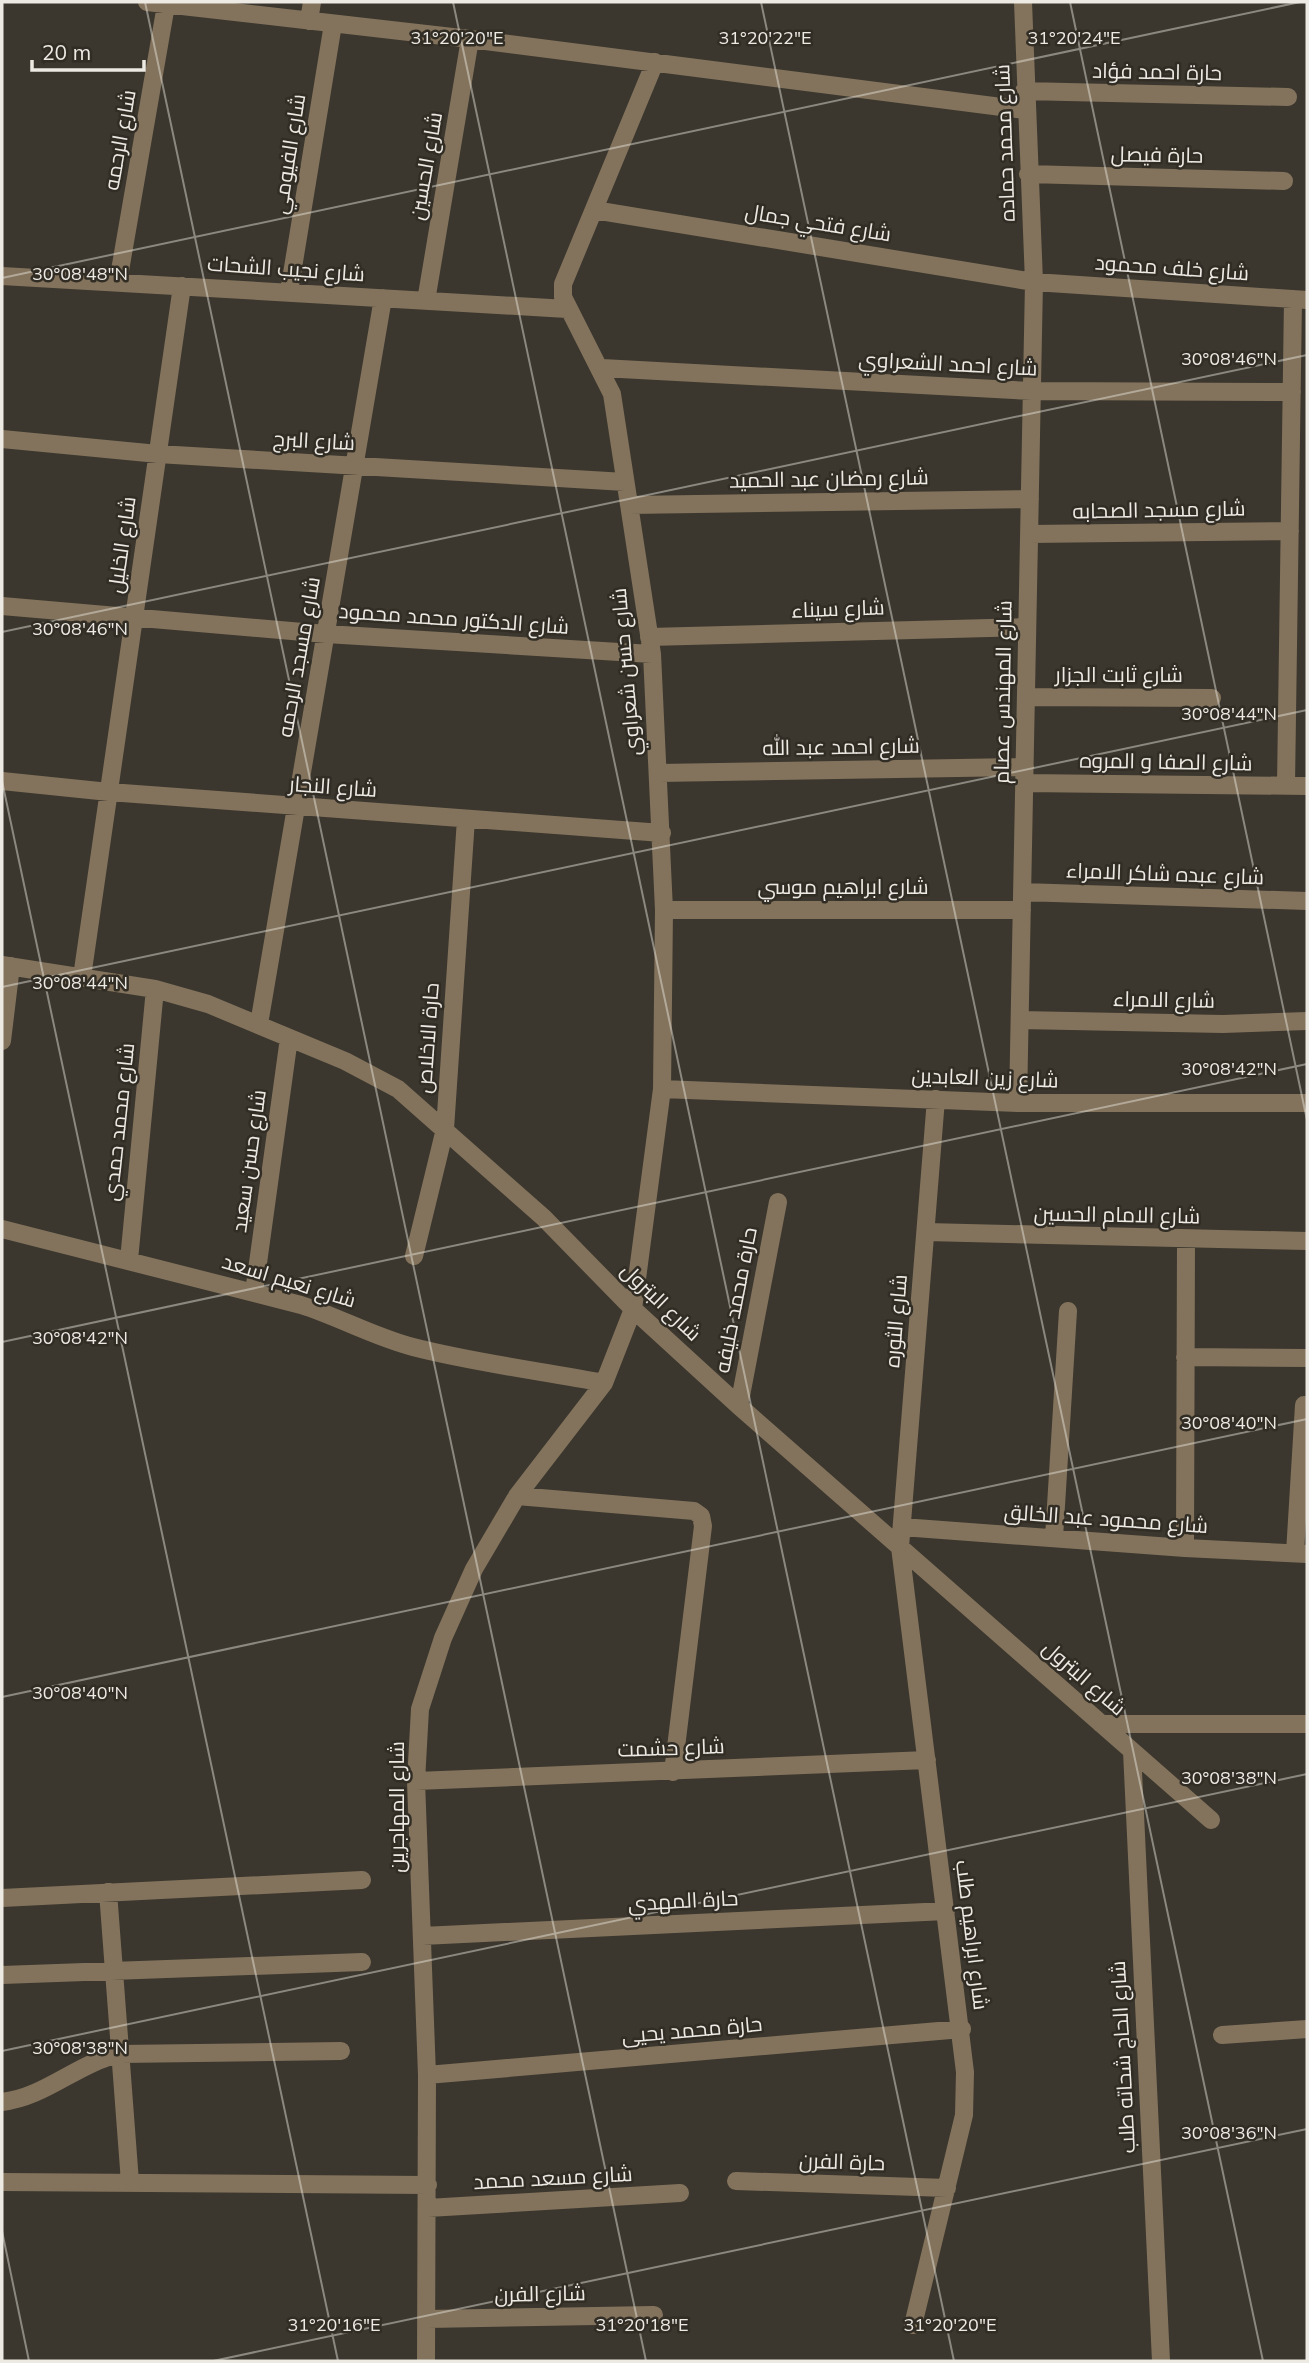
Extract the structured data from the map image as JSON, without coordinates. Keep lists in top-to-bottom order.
{
  "streets": {
    "street": [
      "حارة احمد فؤاد",
      "شارع الرحمه",
      "شارع محمد حماده",
      "شارع الفيومي",
      "حارة فيصل",
      "شارع الحسين",
      "شارع فتحي جمال",
      "شارع خلف محمود",
      "شارع نجيب الشحات",
      "شارع احمد الشعراوي",
      "شارع البرج",
      "شارع رمضان عبد الحميد",
      "شارع مسجد الصحابه",
      "شارع الخليل",
      "شارع سيناء",
      "شارع الدكتور محمد محمود",
      "شارع مسجد الرحمه",
      "شارع حسن شعراوي",
      "شارع ثابت الجزار",
      "شارع المهندس عصام",
      "شارع احمد عبد الله",
      "شارع الصفا و المروه",
      "شارع النجار",
      "شارع عبده شاكر الامراء",
      "شارع ابراهيم موسي",
      "شارع الامراء",
      "حارة الاخلاص",
      "شارع زين العابدين",
      "شارع محمد حمدي",
      "شارع حسن سعيد",
      "شارع الامام الحسين",
      "شارع نعيم اسعد",
      "حارة محمد خليفه",
      "شارع البترول",
      "شارع الثوره",
      "شارع محمود عبد الخالق",
      "شارع حشمت",
      "شارع المهاجرين",
      "حارة المهدي",
      "شارع ابراهيم طلب",
      "حارة محمد يحيى",
      "شارع الحاج شحاته طلب",
      "حارة الفرن",
      "شارع مسعد محمد",
      "شارع الفرن"
    ]
  },
  "crossings": [
    ["حارة احمد فؤاد", "شارع محمد حماده"],
    ["شارع الرحمه", "شارع نجيب الشحات"],
    ["شارع محمد حماده", "حارة فيصل"],
    ["شارع محمد حماده", "شارع فتحي جمال"],
    ["شارع محمد حماده", "شارع خلف محمود"],
    ["شارع محمد حماده", "شارع المهندس عصام"],
    ["شارع الفيومي", "شارع نجيب الشحات"],
    ["شارع الحسين", "شارع نجيب الشحات"],
    ["شارع فتحي جمال", "شارع خلف محمود"],
    ["شارع فتحي جمال", "شارع المهندس عصام"],
    ["شارع خلف محمود", "شارع المهندس عصام"],
    ["شارع نجيب الشحات", "شارع الخليل"],
    ["شارع نجيب الشحات", "شارع مسجد الرحمه"],
    ["شارع نجيب الشحات", "شارع حسن شعراوي"],
    ["شارع احمد الشعراوي", "شارع حسن شعراوي"],
    ["شارع احمد الشعراوي", "شارع المهندس عصام"],
    ["شارع البرج", "شارع الخليل"],
    ["شارع البرج", "شارع مسجد الرحمه"],
    ["شارع البرج", "شارع حسن شعراوي"],
    ["شارع رمضان عبد الحميد", "شارع حسن شعراوي"],
    ["شارع رمضان عبد الحميد", "شارع المهندس عصام"],
    ["شارع مسجد الصحابه", "شارع المهندس عصام"],
    ["شارع الخليل", "شارع الدكتور محمد محمود"],
    ["شارع الخليل", "شارع النجار"],
    ["شارع الخليل", "شارع البترول"],
    ["شارع سيناء", "شارع الدكتور محمد محمود"],
    ["شارع سيناء", "شارع حسن شعراوي"],
    ["شارع سيناء", "شارع المهندس عصام"],
    ["شارع الدكتور محمد محمود", "شارع مسجد الرحمه"],
    ["شارع الدكتور محمد محمود", "شارع حسن شعراوي"],
    ["شارع مسجد الرحمه", "شارع النجار"],
    ["شارع مسجد الرحمه", "شارع البترول"],
    ["شارع حسن شعراوي", "شارع احمد عبد الله"],
    ["شارع حسن شعراوي", "شارع النجار"],
    ["شارع حسن شعراوي", "شارع ابراهيم موسي"],
    ["شارع حسن شعراوي", "شارع زين العابدين"],
    ["شارع حسن شعراوي", "شارع البترول"],
    ["شارع حسن شعراوي", "شارع المهاجرين"],
    ["شارع ثابت الجزار", "شارع المهندس عصام"],
    ["شارع المهندس عصام", "شارع احمد عبد الله"],
    ["شارع المهندس عصام", "شارع الصفا و المروه"],
    ["شارع المهندس عصام", "شارع عبده شاكر الامراء"],
    ["شارع المهندس عصام", "شارع ابراهيم موسي"],
    ["شارع المهندس عصام", "شارع الامراء"],
    ["شارع المهندس عصام", "شارع زين العابدين"],
    ["شارع احمد عبد الله", "شارع الصفا و المروه"],
    ["شارع النجار", "حارة الاخلاص"],
    ["شارع عبده شاكر الامراء", "شارع ابراهيم موسي"],
    ["حارة الاخلاص", "شارع البترول"],
    ["شارع زين العابدين", "شارع الثوره"],
    ["شارع محمد حمدي", "شارع نعيم اسعد"],
    ["شارع محمد حمدي", "شارع البترول"],
    ["شارع حسن سعيد", "شارع نعيم اسعد"],
    ["شارع حسن سعيد", "شارع البترول"],
    ["شارع الامام الحسين", "شارع الثوره"],
    ["شارع نعيم اسعد", "شارع المهاجرين"],
    ["حارة محمد خليفه", "شارع البترول"],
    ["شارع البترول", "شارع الثوره"],
    ["شارع البترول", "شارع المهاجرين"],
    ["شارع البترول", "شارع ابراهيم طلب"],
    ["شارع البترول", "شارع الحاج شحاته طلب"],
    ["شارع الثوره", "شارع محمود عبد الخالق"],
    ["شارع الثوره", "شارع ابراهيم طلب"],
    ["شارع حشمت", "شارع المهاجرين"],
    ["شارع حشمت", "شارع ابراهيم طلب"],
    ["شارع المهاجرين", "حارة المهدي"],
    ["شارع المهاجرين", "حارة محمد يحيى"],
    ["شارع المهاجرين", "شارع مسعد محمد"],
    ["شارع المهاجرين", "شارع الفرن"],
    ["حارة المهدي", "شارع ابراهيم طلب"],
    ["شارع ابراهيم طلب", "حارة محمد يحيى"],
    ["شارع ابراهيم طلب", "حارة الفرن"]
  ],
  "scale_bar": "20 m",
  "coordinates": [
    "31°20'20\"E",
    "31°20'22\"E",
    "31°20'24\"E",
    "30°08'48\"N",
    "30°08'46\"N",
    "30°08'44\"N",
    "30°08'42\"N",
    "30°08'40\"N",
    "30°08'38\"N",
    "30°08'36\"N",
    "31°20'16\"E",
    "31°20'18\"E"
  ]
}
